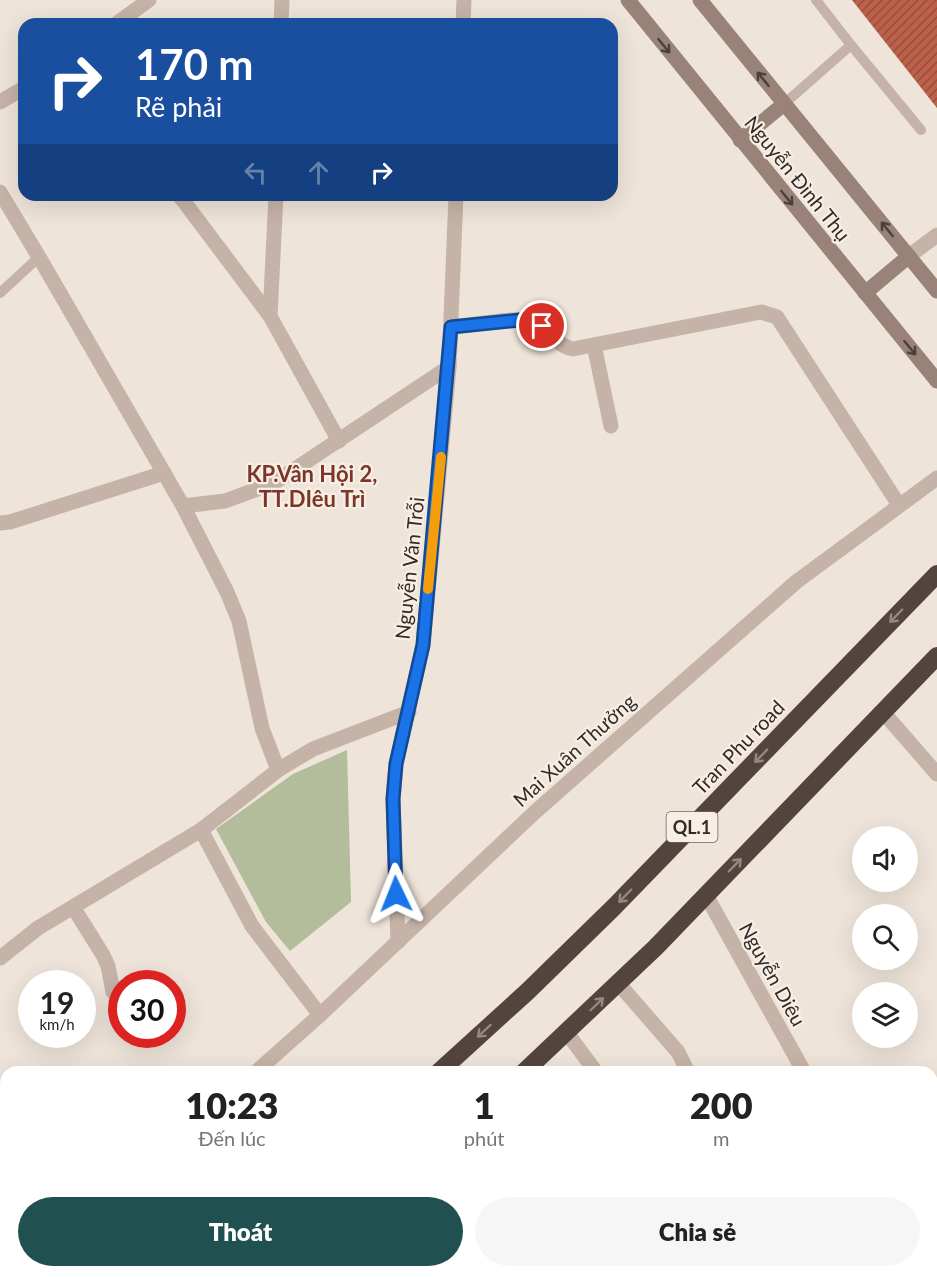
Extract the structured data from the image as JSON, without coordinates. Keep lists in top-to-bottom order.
{
  "streets": {
    "highway": ["Tran Phu road", "QL.1"],
    "street": [
      "Nguyễn Đình Thụ",
      "Nguyễn Văn Trỗi",
      "Mai Xuân Thưởng",
      "Nguyễn Diêu"
    ]
  },
  "crossings": [
    ["Nguyễn Văn Trỗi", "Mai Xuân Thưởng"],
    ["QL.1", "Nguyễn Diêu"]
  ],
  "districts": ["KP.Vân Hội 2, TT.DIêu Trì"],
  "page": {
    "turn": ["170 m", "Rẽ phải"],
    "speed": "19 km/h",
    "limit": "30",
    "eta": [
      "10:23",
      "Đến lúc",
      "1",
      "phút",
      "200",
      "m"
    ],
    "buttons": ["Thoát", "Chia sẻ"]
  }
}
